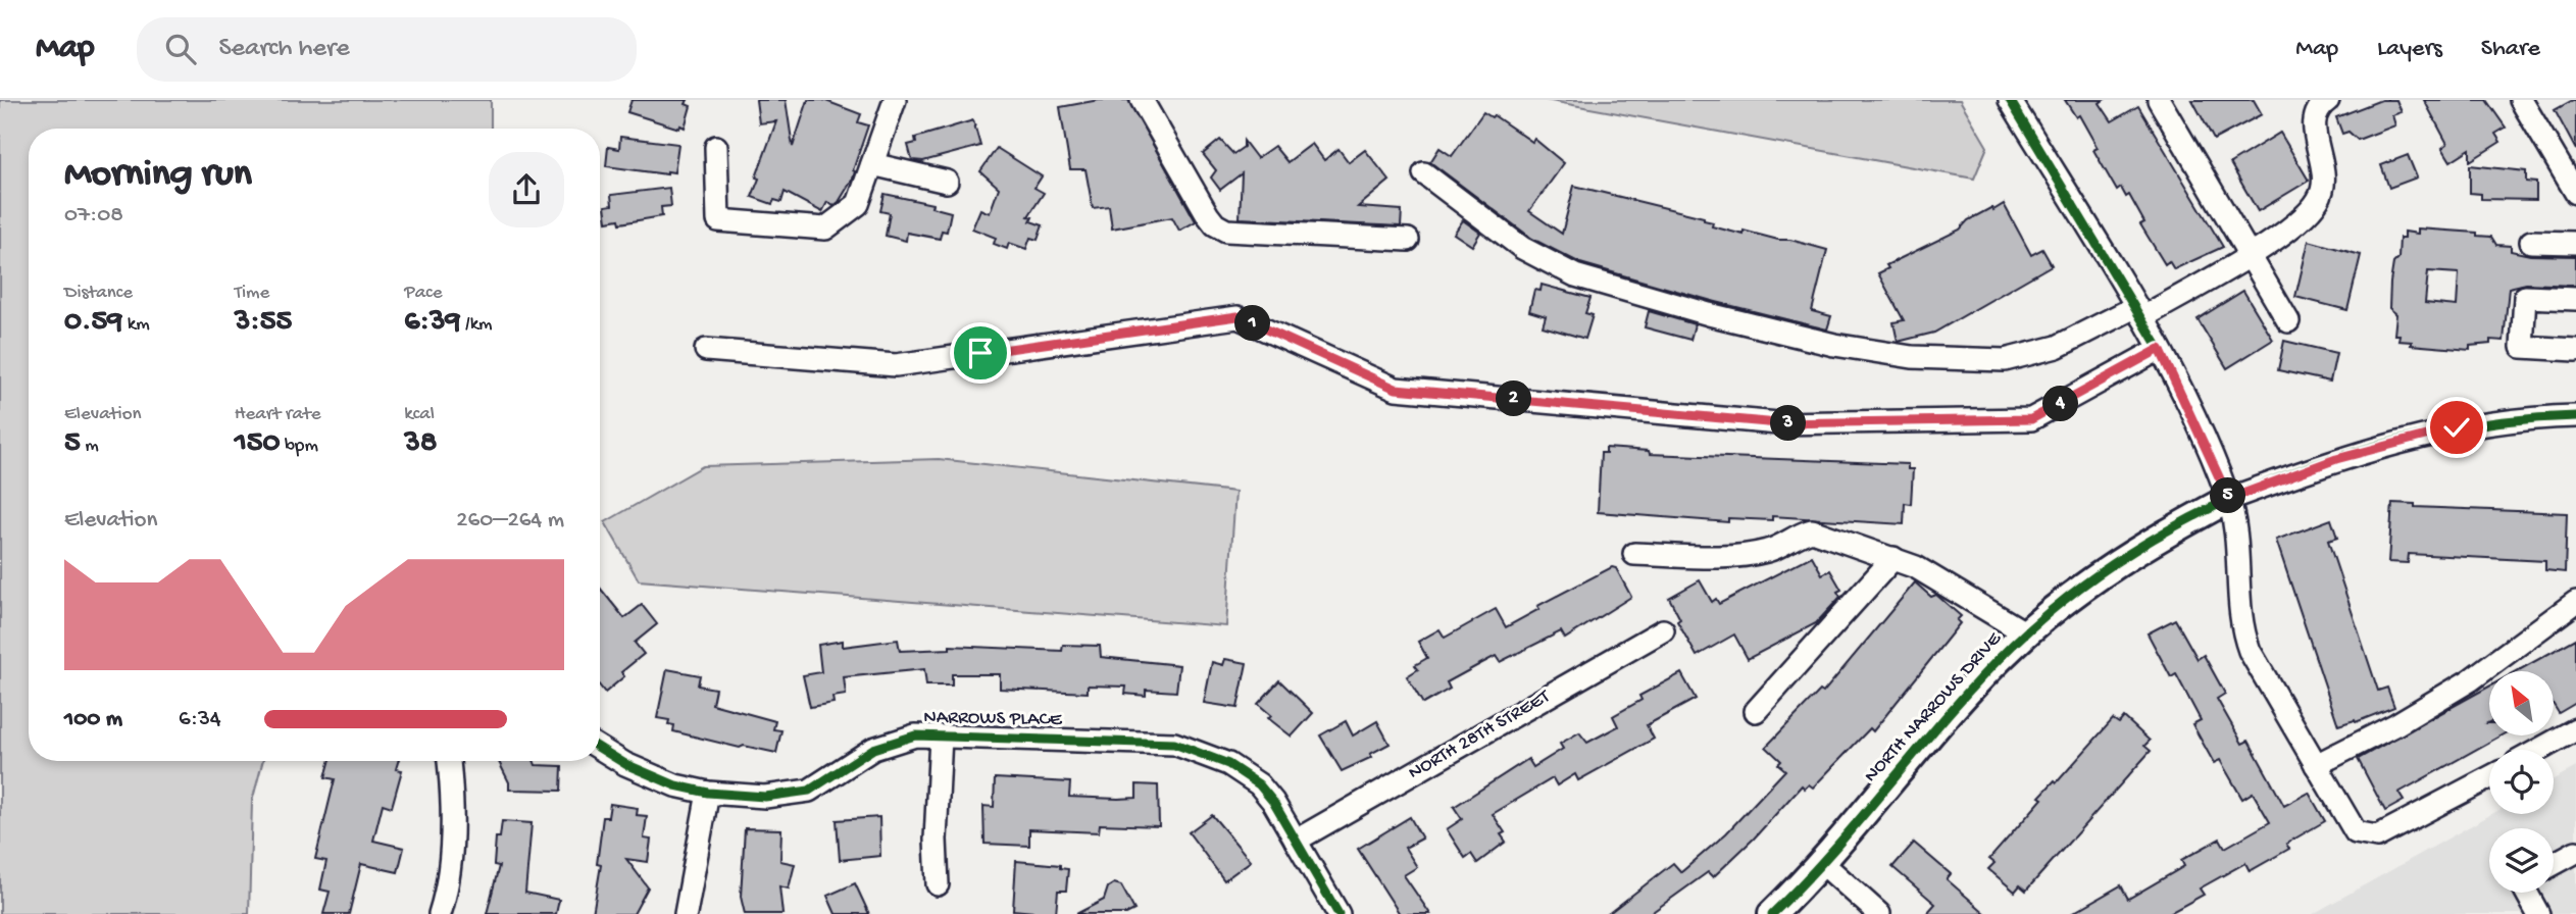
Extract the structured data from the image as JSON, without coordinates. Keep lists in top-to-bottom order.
{
  "streets": {
    "main road": ["NORTH NARROWS DRIVE"],
    "street": ["NARROWS PLACE", "NORTH 28TH STREET"]
  },
  "crossings": [
    ["NARROWS PLACE", "NORTH 28TH STREET"]
  ],
  "north": "top left",
  "page": {
    "header": "Map",
    "search": "Search here",
    "nav": ["Map", "Layers", "Share"],
    "heading": ["Morning run", "07:08"],
    "stats": [
      ["Distance", "0.59 km"],
      ["Time", "3:55"],
      ["Pace", "6:39 /km"],
      ["Elevation", "5 m"],
      ["Heart rate", "150 bpm"],
      ["kcal", "38"]
    ],
    "pins": [
      "1",
      "2",
      "4",
      "3",
      "5"
    ],
    "chart": ["Elevation", "260–264 m"],
    "list": [
      {
        "name": "100 m",
        "note": "6:34"
      }
    ]
  }
}
